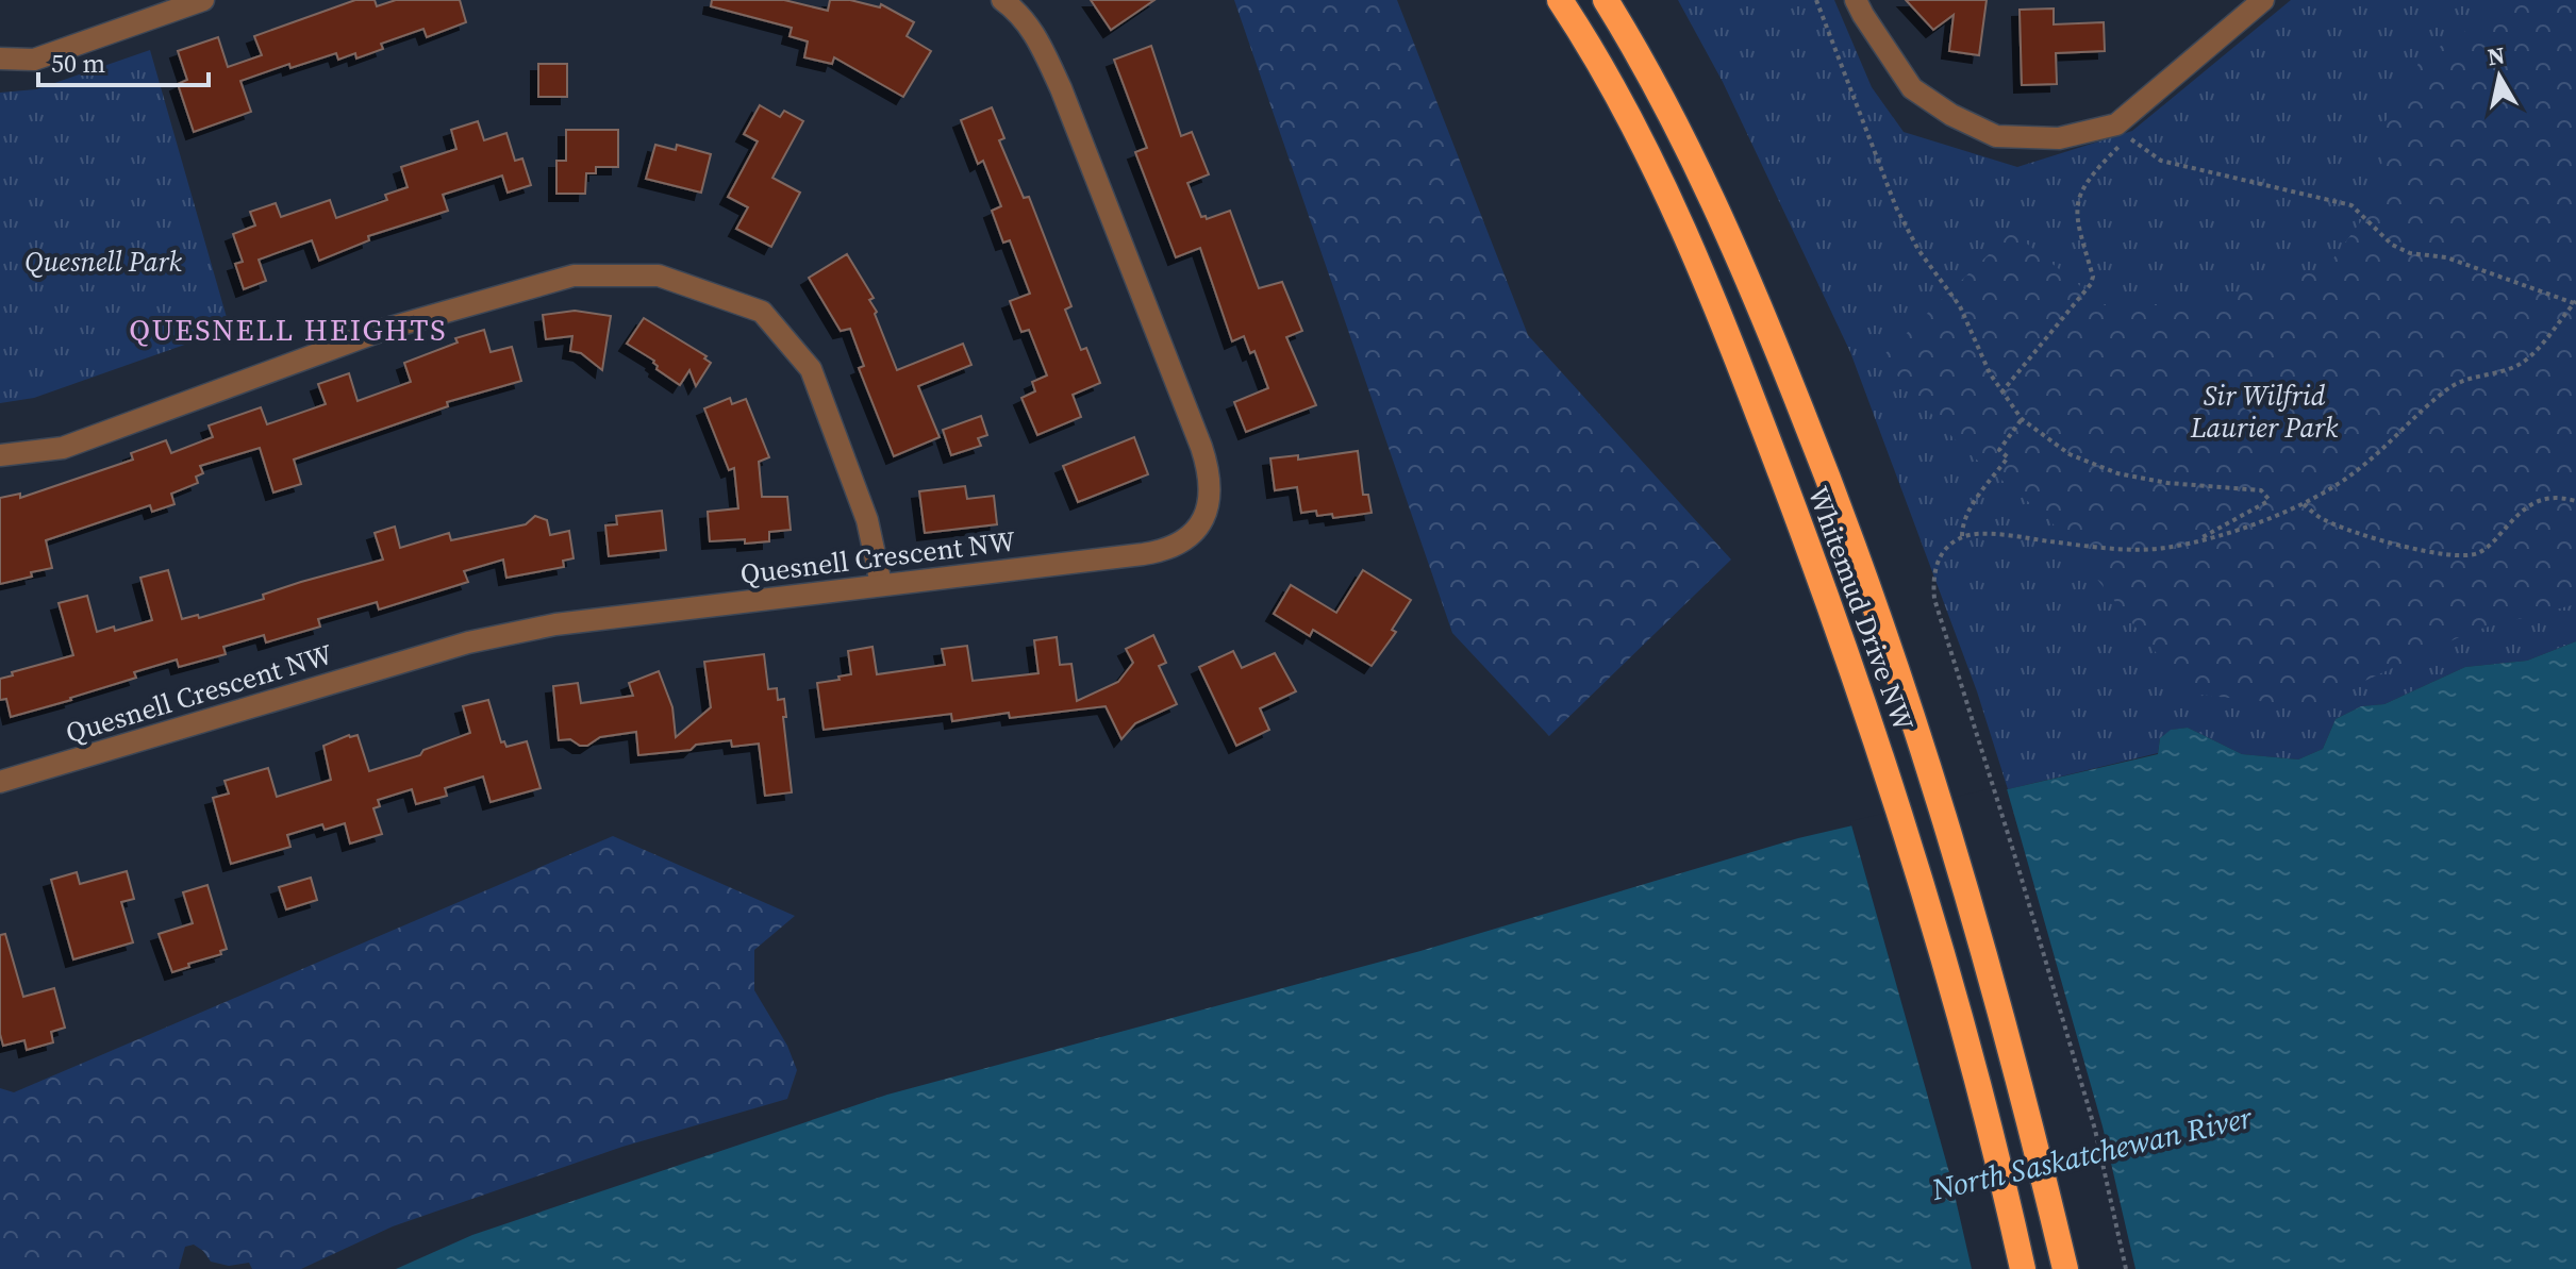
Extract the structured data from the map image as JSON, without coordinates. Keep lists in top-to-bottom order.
{
  "streets": {
    "highway": ["Whitemud Drive NW"],
    "street": ["Quesnell Crescent NW"]
  },
  "districts": ["QUESNELL HEIGHTS"],
  "water": ["North Saskatchewan River"],
  "parks": ["Quesnell Park", "Sir Wilfrid Laurier Park"],
  "scale_bar": "50 m",
  "north": "top"
}
